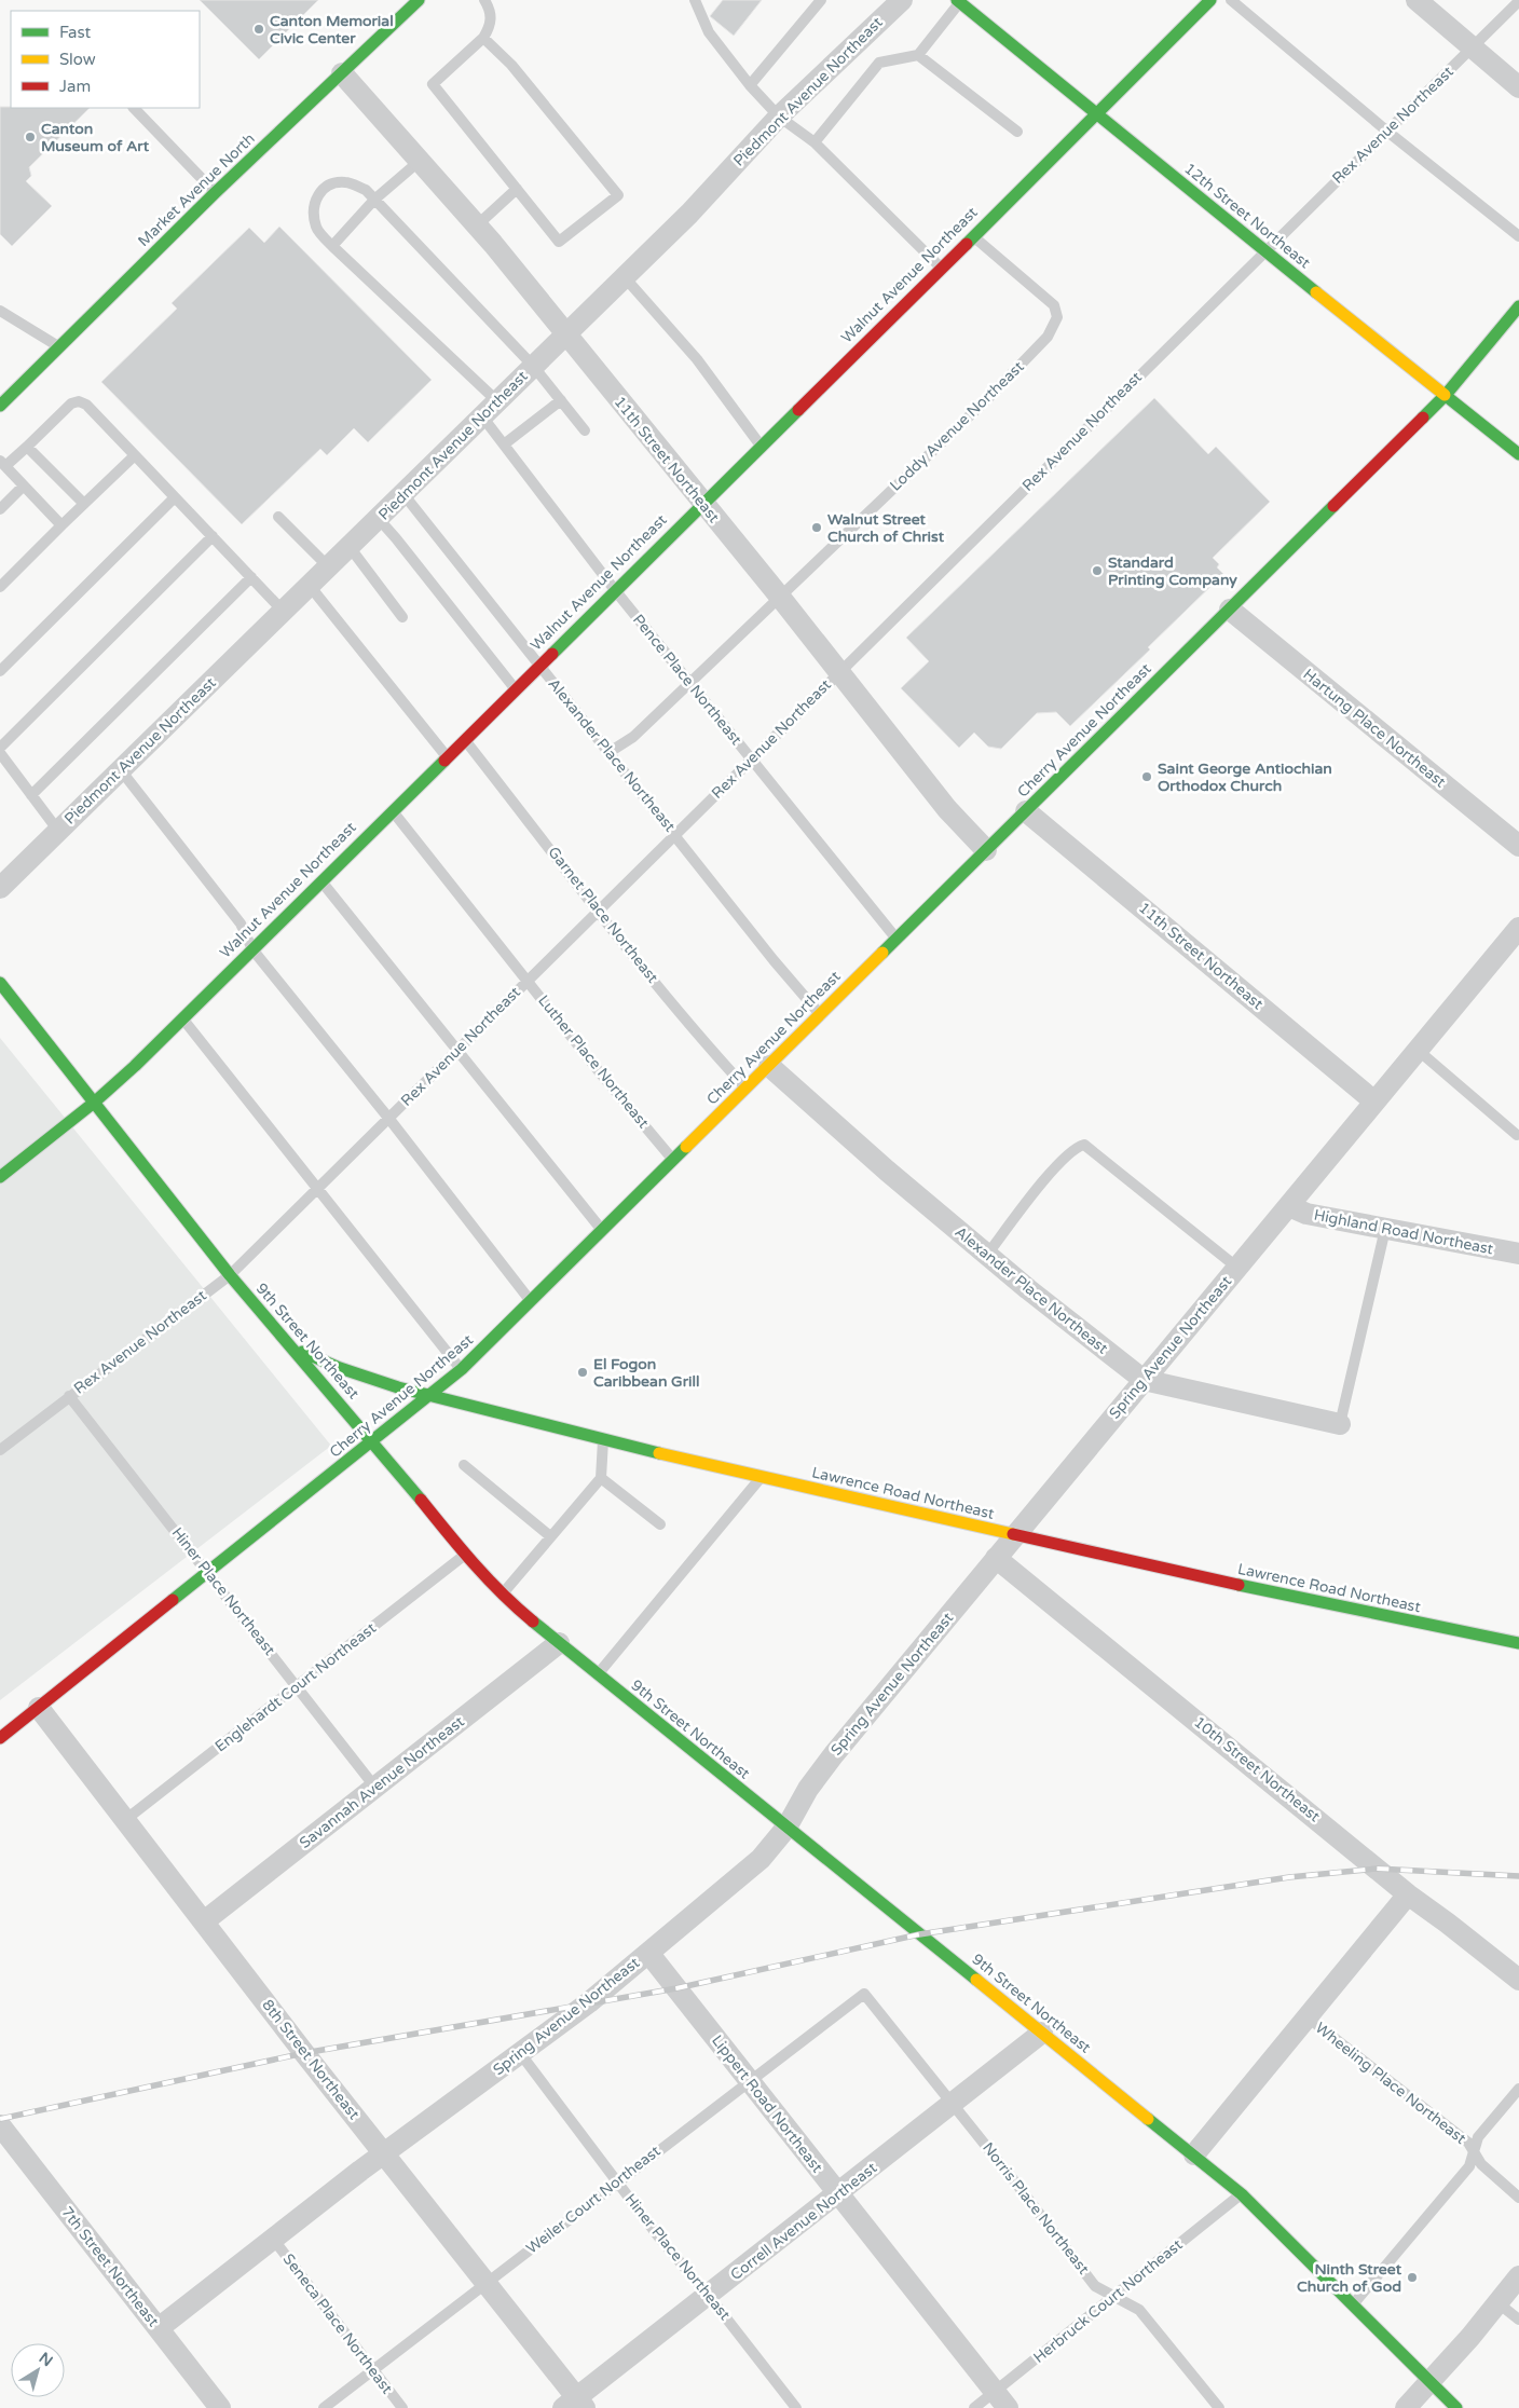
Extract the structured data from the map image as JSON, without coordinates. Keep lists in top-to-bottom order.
{
  "streets": {
    "main road": [
      "Market Avenue North",
      "12th Street Northeast",
      "Walnut Avenue Northeast",
      "Cherry Avenue Northeast",
      "9th Street Northeast",
      "Lawrence Road Northeast"
    ],
    "street": [
      "Piedmont Avenue Northeast",
      "11th Street Northeast",
      "Hartung Place Northeast",
      "Alexander Place Northeast",
      "Highland Road Northeast",
      "Spring Avenue Northeast",
      "10th Street Northeast",
      "Savannah Avenue Northeast",
      "8th Street Northeast",
      "Lippert Road Northeast",
      "Correll Avenue Northeast",
      "7th Street Northeast"
    ],
    "lane": [
      "Rex Avenue Northeast",
      "Loddy Avenue Northeast",
      "Pence Place Northeast",
      "Garnet Place Northeast",
      "Luther Place Northeast",
      "Hiner Place Northeast",
      "Englehardt Court Northeast",
      "Wheeling Place Northeast",
      "Weiler Court Northeast",
      "Norris Place Northeast",
      "Herbruck Court Northeast",
      "Seneca Place Northeast"
    ]
  },
  "crossings": [
    ["Piedmont Avenue Northeast", "11th Street Northeast"],
    ["Piedmont Avenue Northeast", "Pence Place Northeast"],
    ["Piedmont Avenue Northeast", "Alexander Place Northeast"],
    ["Rex Avenue Northeast", "12th Street Northeast"],
    ["Rex Avenue Northeast", "11th Street Northeast"],
    ["Rex Avenue Northeast", "Pence Place Northeast"],
    ["Rex Avenue Northeast", "Alexander Place Northeast"],
    ["Rex Avenue Northeast", "Garnet Place Northeast"],
    ["Rex Avenue Northeast", "Luther Place Northeast"],
    ["Rex Avenue Northeast", "9th Street Northeast"],
    ["Rex Avenue Northeast", "Hiner Place Northeast"],
    ["Market Avenue North", "11th Street Northeast"],
    ["12th Street Northeast", "Walnut Avenue Northeast"],
    ["12th Street Northeast", "Cherry Avenue Northeast"],
    ["Walnut Avenue Northeast", "Loddy Avenue Northeast"],
    ["Walnut Avenue Northeast", "11th Street Northeast"],
    ["Walnut Avenue Northeast", "Pence Place Northeast"],
    ["Walnut Avenue Northeast", "Alexander Place Northeast"],
    ["Walnut Avenue Northeast", "Garnet Place Northeast"],
    ["Walnut Avenue Northeast", "Luther Place Northeast"],
    ["Walnut Avenue Northeast", "9th Street Northeast"],
    ["Loddy Avenue Northeast", "11th Street Northeast"],
    ["Loddy Avenue Northeast", "Pence Place Northeast"],
    ["Loddy Avenue Northeast", "Alexander Place Northeast"],
    ["11th Street Northeast", "Cherry Avenue Northeast"],
    ["11th Street Northeast", "Spring Avenue Northeast"],
    ["Pence Place Northeast", "Cherry Avenue Northeast"],
    ["Hartung Place Northeast", "Cherry Avenue Northeast"],
    ["Cherry Avenue Northeast", "Alexander Place Northeast"],
    ["Cherry Avenue Northeast", "Garnet Place Northeast"],
    ["Cherry Avenue Northeast", "Luther Place Northeast"],
    ["Cherry Avenue Northeast", "9th Street Northeast"],
    ["Cherry Avenue Northeast", "Lawrence Road Northeast"],
    ["Cherry Avenue Northeast", "Hiner Place Northeast"],
    ["Cherry Avenue Northeast", "8th Street Northeast"],
    ["Alexander Place Northeast", "Spring Avenue Northeast"],
    ["Highland Road Northeast", "Spring Avenue Northeast"],
    ["9th Street Northeast", "Spring Avenue Northeast"],
    ["9th Street Northeast", "Lawrence Road Northeast"],
    ["9th Street Northeast", "Englehardt Court Northeast"],
    ["9th Street Northeast", "Savannah Avenue Northeast"],
    ["9th Street Northeast", "Correll Avenue Northeast"],
    ["9th Street Northeast", "Herbruck Court Northeast"],
    ["Spring Avenue Northeast", "Lawrence Road Northeast"],
    ["Spring Avenue Northeast", "Hiner Place Northeast"],
    ["Spring Avenue Northeast", "10th Street Northeast"],
    ["Spring Avenue Northeast", "8th Street Northeast"],
    ["Spring Avenue Northeast", "Lippert Road Northeast"],
    ["Spring Avenue Northeast", "7th Street Northeast"],
    ["Spring Avenue Northeast", "Seneca Place Northeast"],
    ["Hiner Place Northeast", "Englehardt Court Northeast"],
    ["Hiner Place Northeast", "Savannah Avenue Northeast"],
    ["Hiner Place Northeast", "Weiler Court Northeast"],
    ["Hiner Place Northeast", "Correll Avenue Northeast"],
    ["Englehardt Court Northeast", "8th Street Northeast"],
    ["Savannah Avenue Northeast", "8th Street Northeast"],
    ["8th Street Northeast", "Weiler Court Northeast"],
    ["8th Street Northeast", "Correll Avenue Northeast"],
    ["Lippert Road Northeast", "Weiler Court Northeast"],
    ["Lippert Road Northeast", "Correll Avenue Northeast"],
    ["Lippert Road Northeast", "Herbruck Court Northeast"],
    ["Weiler Court Northeast", "Norris Place Northeast"],
    ["Weiler Court Northeast", "Seneca Place Northeast"],
    ["Norris Place Northeast", "Correll Avenue Northeast"],
    ["Norris Place Northeast", "Herbruck Court Northeast"]
  ],
  "places": [
    "Canton Memorial Civic Center",
    "Canton Museum of Art",
    "Walnut Street Church of Christ",
    "Standard Printing Company",
    "Saint George Antiochian Orthodox Church",
    "El Fogon Caribbean Grill",
    "Ninth Street Church of God"
  ],
  "legend": ["Fast", "Slow", "Jam"],
  "north": "top right"
}
